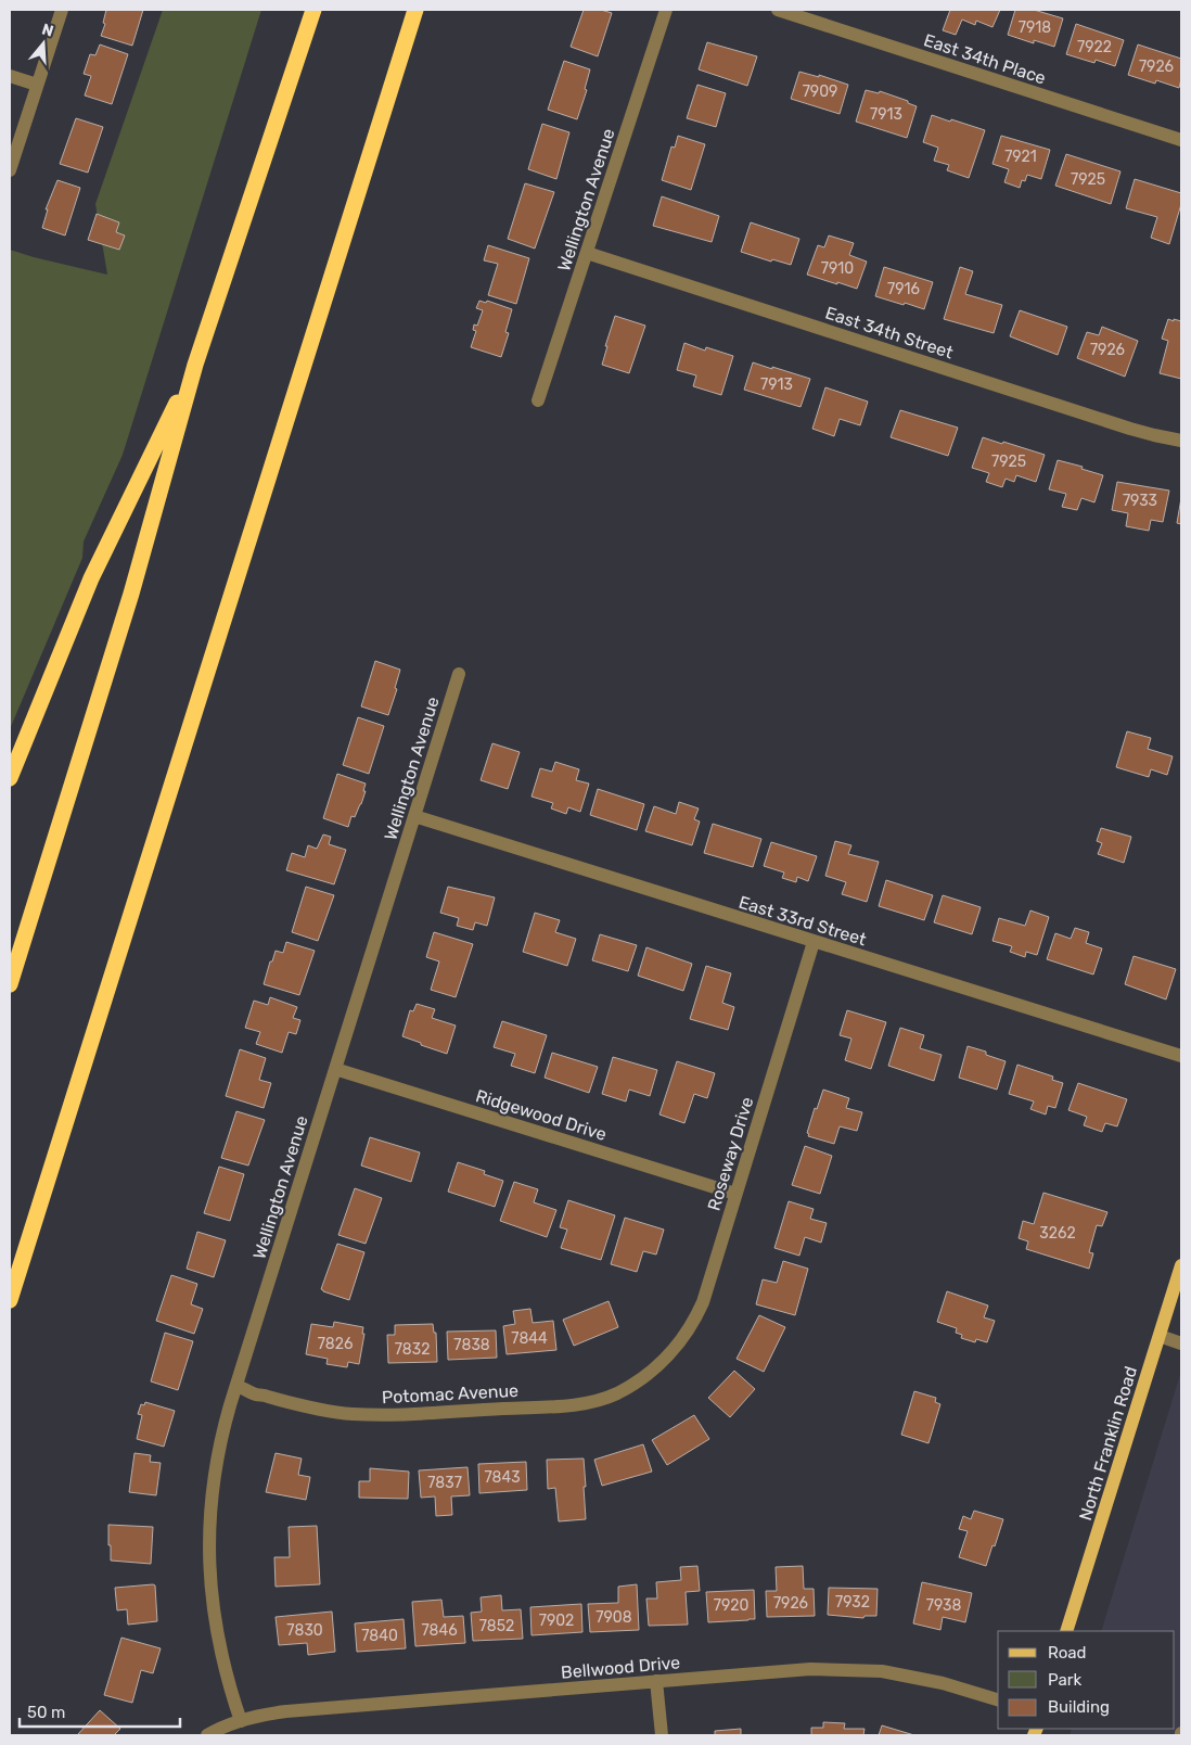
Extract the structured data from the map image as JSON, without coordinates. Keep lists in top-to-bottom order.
{
  "streets": {
    "main road": ["North Franklin Road"],
    "street": [
      "East 34th Place",
      "Wellington Avenue",
      "East 34th Street",
      "East 33rd Street",
      "Ridgewood Drive",
      "Roseway Drive",
      "Potomac Avenue",
      "Bellwood Drive"
    ]
  },
  "crossings": [
    ["Wellington Avenue", "East 34th Street"],
    ["Wellington Avenue", "East 33rd Street"],
    ["Wellington Avenue", "Ridgewood Drive"],
    ["Wellington Avenue", "Potomac Avenue"],
    ["Wellington Avenue", "Bellwood Drive"],
    ["East 33rd Street", "Roseway Drive"],
    ["Ridgewood Drive", "Roseway Drive"],
    ["Roseway Drive", "Potomac Avenue"]
  ],
  "house_numbers": [
    "7918",
    "7922",
    "7926",
    "7909",
    "7913",
    "7921",
    "7925",
    "7910",
    "7916",
    "7926",
    "7913",
    "7925",
    "7933",
    "3262",
    "7844",
    "7826",
    "7838",
    "7832",
    "7843",
    "7837",
    "7932",
    "7926",
    "7920",
    "7938",
    "7908",
    "7902",
    "7852",
    "7830",
    "7846",
    "7840"
  ],
  "legend": ["Road", "Park", "Building"],
  "scale_bar": "50 m",
  "north": "top"
}
